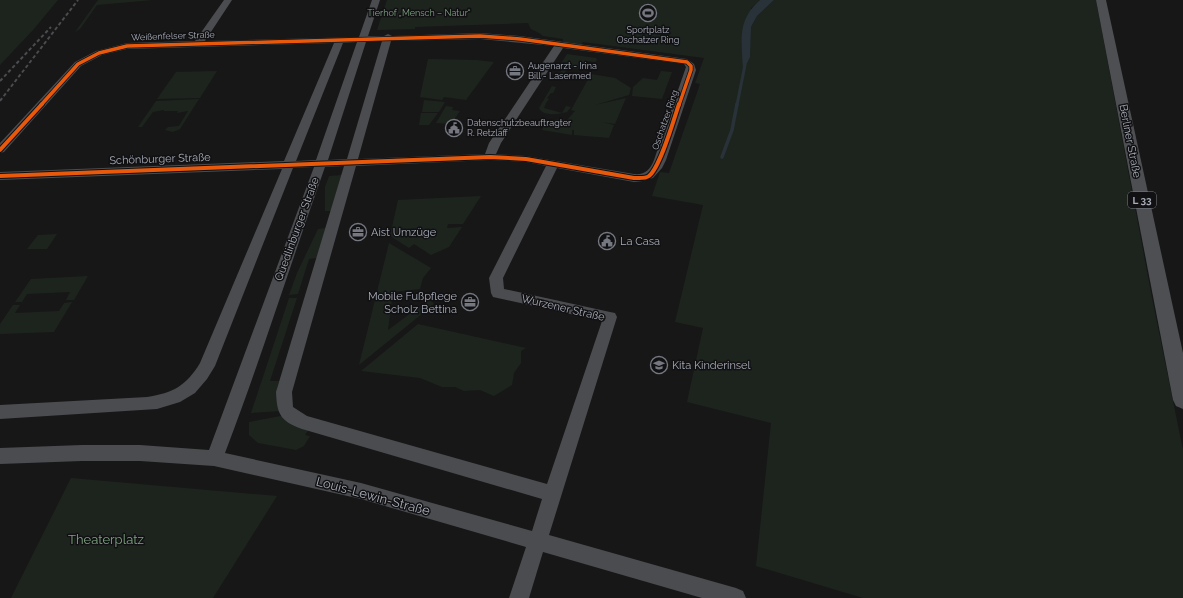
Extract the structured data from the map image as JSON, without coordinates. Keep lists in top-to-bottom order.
{
  "streets": {
    "main road": ["Berliner Straße", "L 33"],
    "street": [
      "Weißenfelser Straße",
      "Oschatzer Ring",
      "Schönburger Straße",
      "Quedlinburger Straße",
      "Wurzener Straße",
      "Louis-Lewin-Straße"
    ]
  },
  "crossings": [
    ["Weißenfelser Straße", "Oschatzer Ring"],
    ["Weißenfelser Straße", "Quedlinburger Straße"],
    ["Oschatzer Ring", "Schönburger Straße"],
    ["Oschatzer Ring", "Quedlinburger Straße"],
    ["Oschatzer Ring", "Wurzener Straße"],
    ["Schönburger Straße", "Quedlinburger Straße"],
    ["Quedlinburger Straße", "Louis-Lewin-Straße"],
    ["Wurzener Straße", "Louis-Lewin-Straße"]
  ],
  "parks": ["Tierhof „Mensch – Natur“", "Theaterplatz"],
  "places": {
    "sports": ["Sportplatz Oschatzer Ring"],
    "office": ["Augenarzt - Irina Bill - Lasermed", "Aist Umzüge", "Mobile Fußpflege Scholz Bettina"],
    "public building": ["Datenschutzbeauftragter R. Retzlaff", "La Casa"],
    "school or university": ["Kita Kinderinsel"]
  }
}
